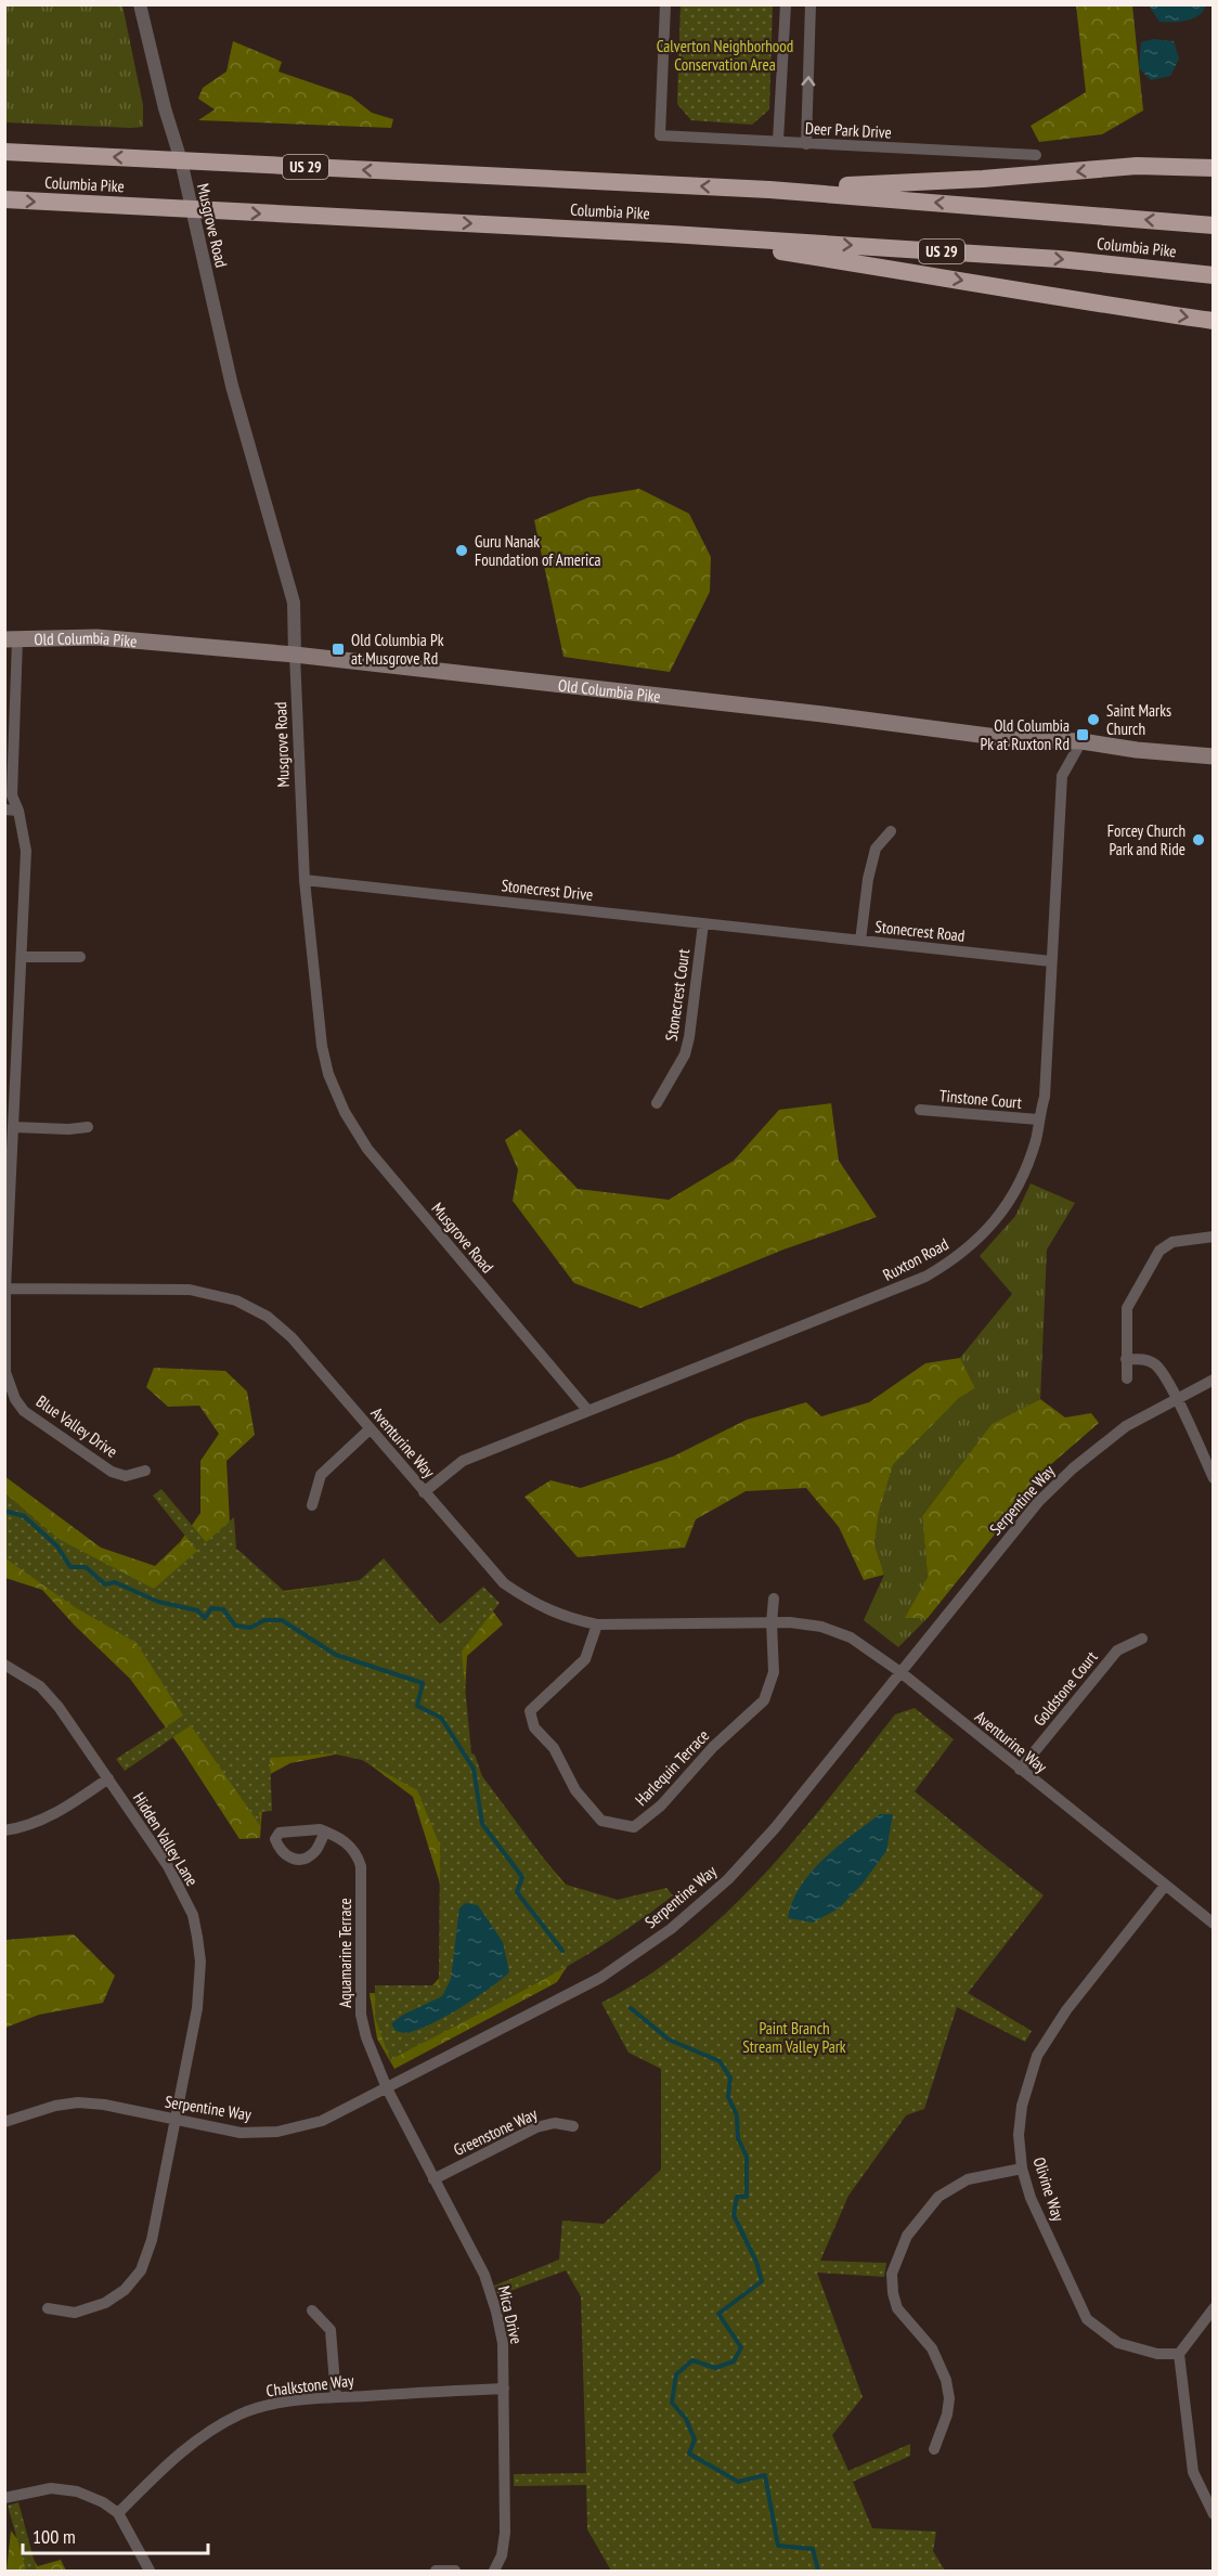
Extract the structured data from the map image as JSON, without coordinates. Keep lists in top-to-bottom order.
{
  "streets": {
    "highway": ["US 29", "Columbia Pike"],
    "main road": ["Old Columbia Pike"],
    "street": [
      "Deer Park Drive",
      "Musgrove Road",
      "Stonecrest Drive",
      "Stonecrest Road",
      "Stonecrest Court",
      "Tinstone Court",
      "Ruxton Road",
      "Blue Valley Drive",
      "Aventurine Way",
      "Serpentine Way",
      "Goldstone Court",
      "Harlequin Terrace",
      "Hidden Valley Lane",
      "Aquamarine Terrace",
      "Greenstone Way",
      "Olivine Way",
      "Mica Drive",
      "Chalkstone Way"
    ]
  },
  "crossings": [
    ["Columbia Pike", "Musgrove Road"],
    ["Musgrove Road", "Old Columbia Pike"],
    ["Musgrove Road", "Stonecrest Drive"],
    ["Musgrove Road", "Ruxton Road"],
    ["Old Columbia Pike", "Ruxton Road"],
    ["Old Columbia Pike", "Blue Valley Drive"],
    ["Stonecrest Drive", "Stonecrest Road"],
    ["Stonecrest Drive", "Stonecrest Court"],
    ["Stonecrest Road", "Ruxton Road"],
    ["Tinstone Court", "Ruxton Road"],
    ["Ruxton Road", "Aventurine Way"],
    ["Blue Valley Drive", "Aventurine Way"],
    ["Aventurine Way", "Serpentine Way"],
    ["Aventurine Way", "Goldstone Court"],
    ["Aventurine Way", "Harlequin Terrace"],
    ["Aventurine Way", "Olivine Way"],
    ["Serpentine Way", "Hidden Valley Lane"],
    ["Serpentine Way", "Aquamarine Terrace"],
    ["Serpentine Way", "Mica Drive"],
    ["Aquamarine Terrace", "Mica Drive"],
    ["Greenstone Way", "Mica Drive"],
    ["Mica Drive", "Chalkstone Way"]
  ],
  "parks": ["Calverton Neighborhood Conservation Area", "Paint Branch Stream Valley Park"],
  "places": {
    "other": ["Guru Nanak Foundation of America", "Saint Marks Church", "Forcey Church Park and Ride"],
    "transit": ["Old Columbia Pk at Musgrove Rd", "Old Columbia Pk at Ruxton Rd"]
  },
  "scale_bar": "100 m"
}
